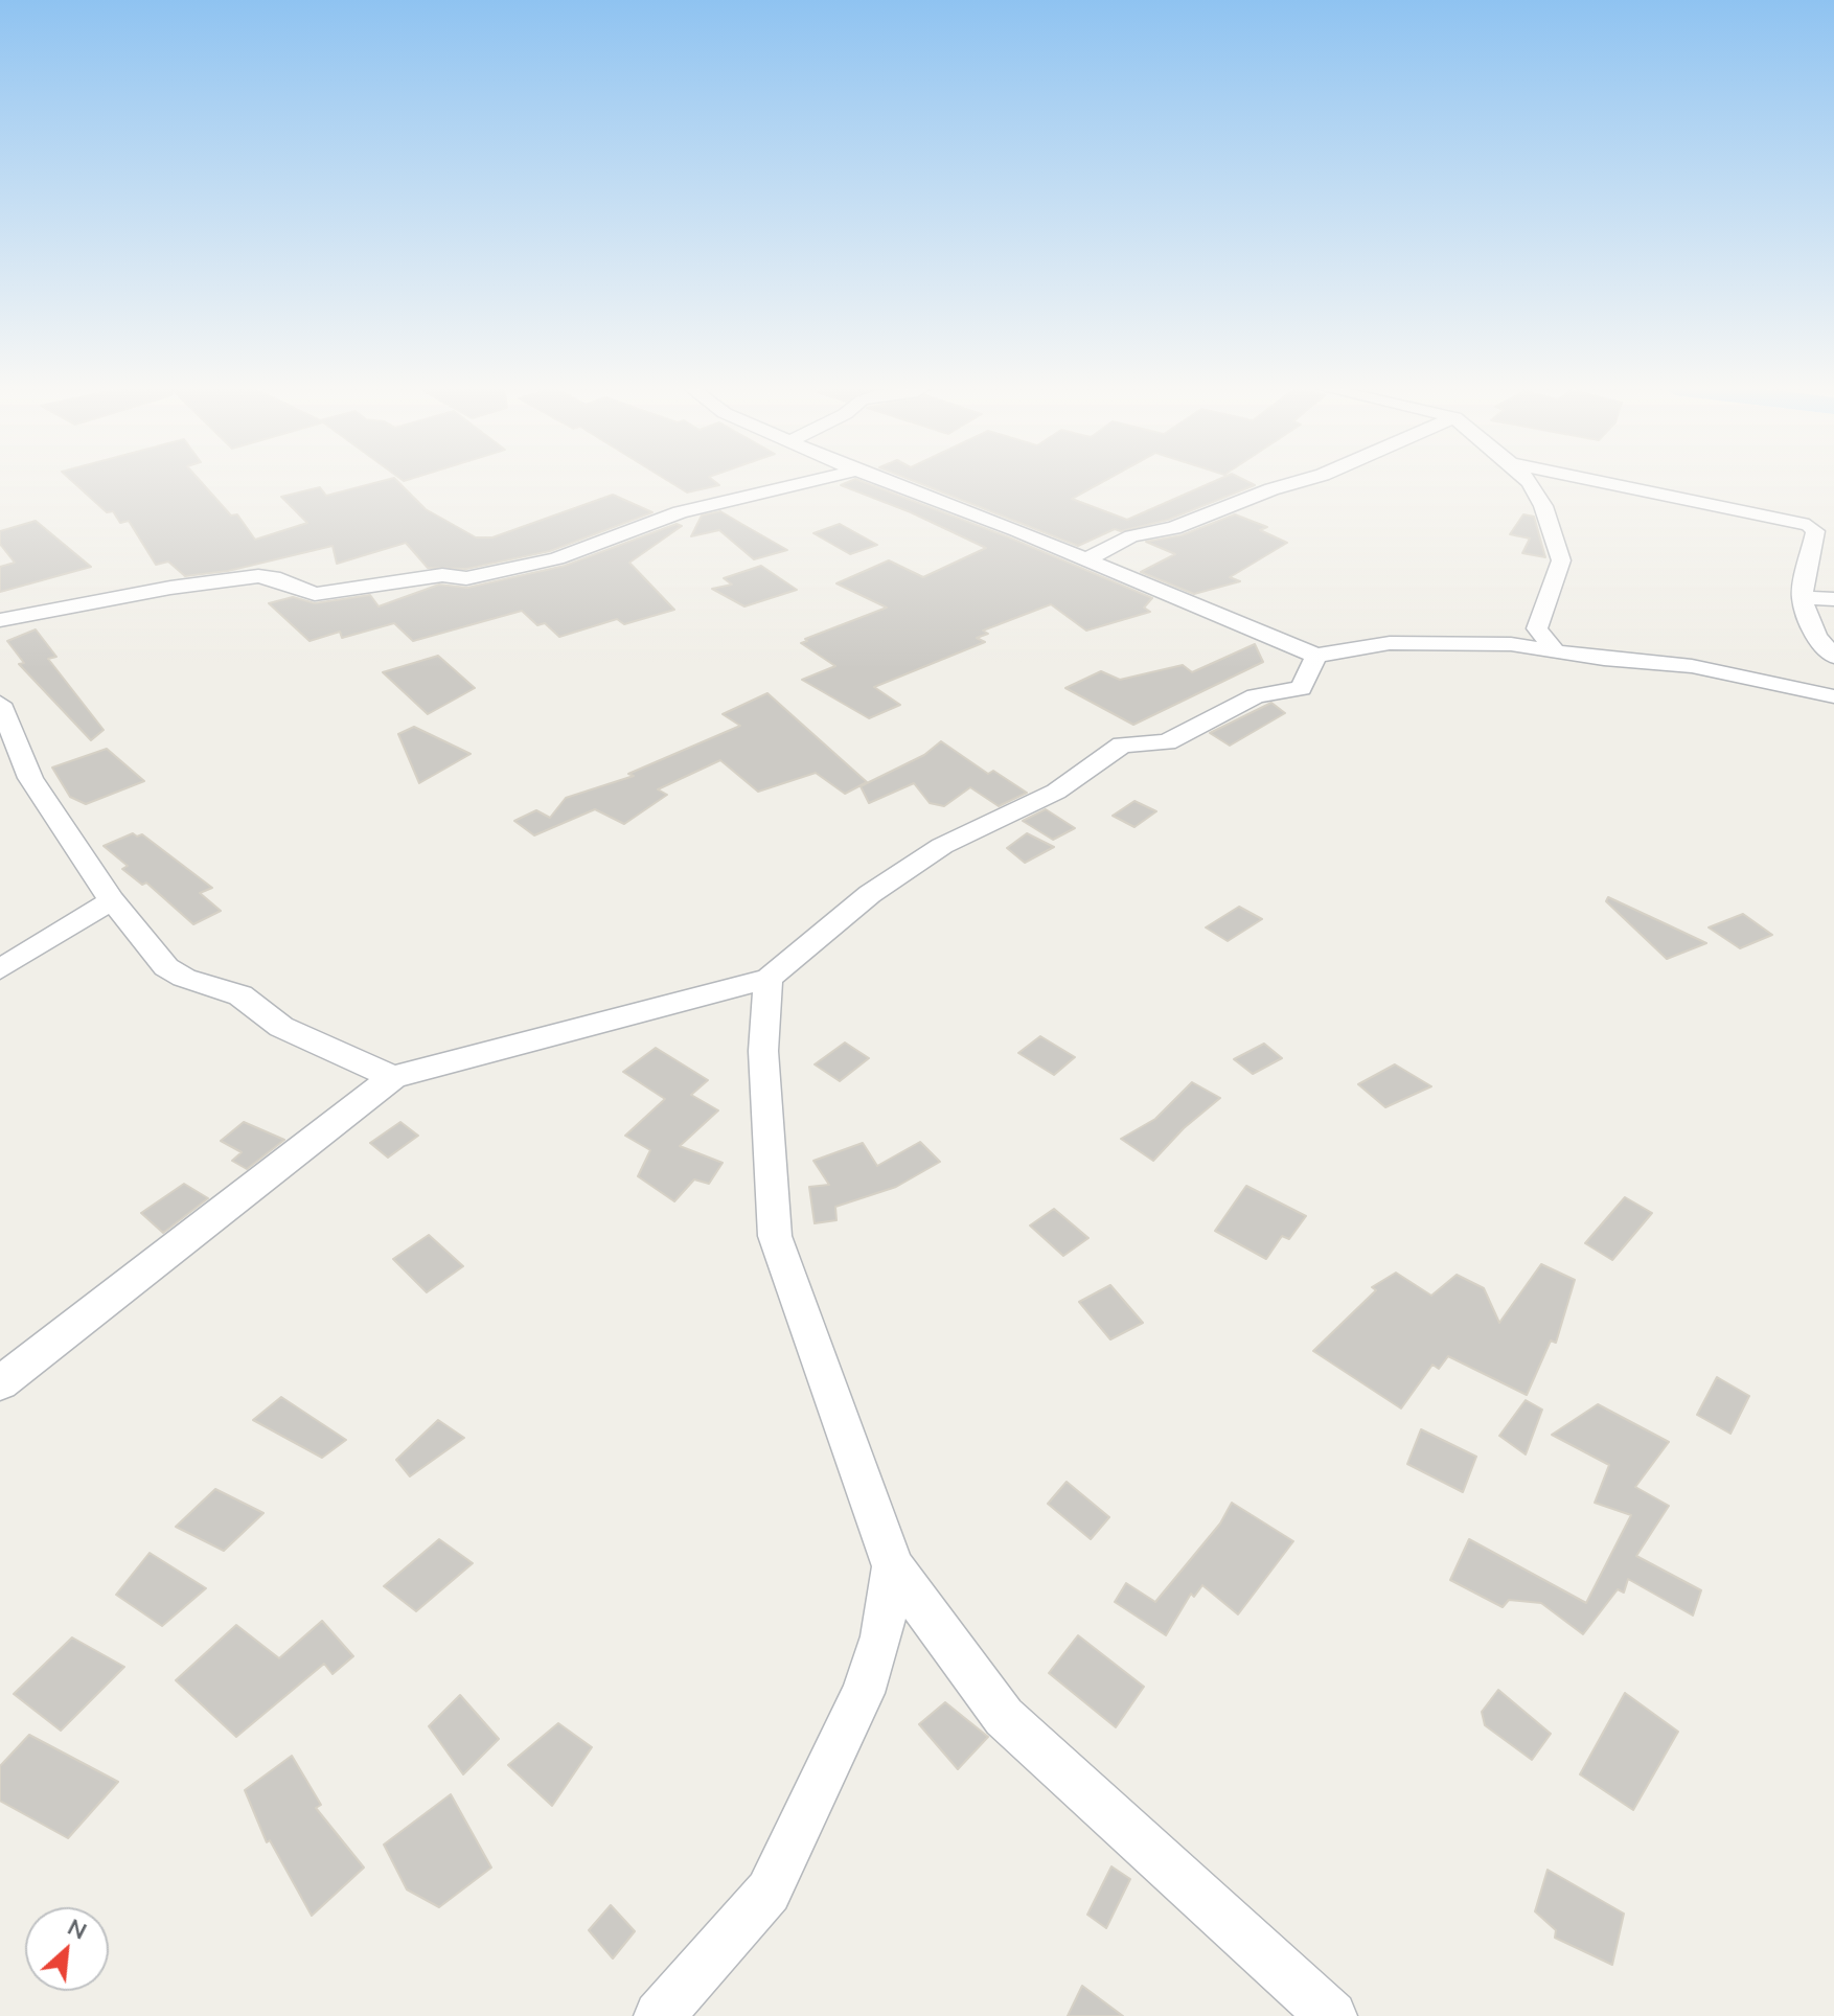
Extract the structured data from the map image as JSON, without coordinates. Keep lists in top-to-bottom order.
{
  "north": "top right"
}
